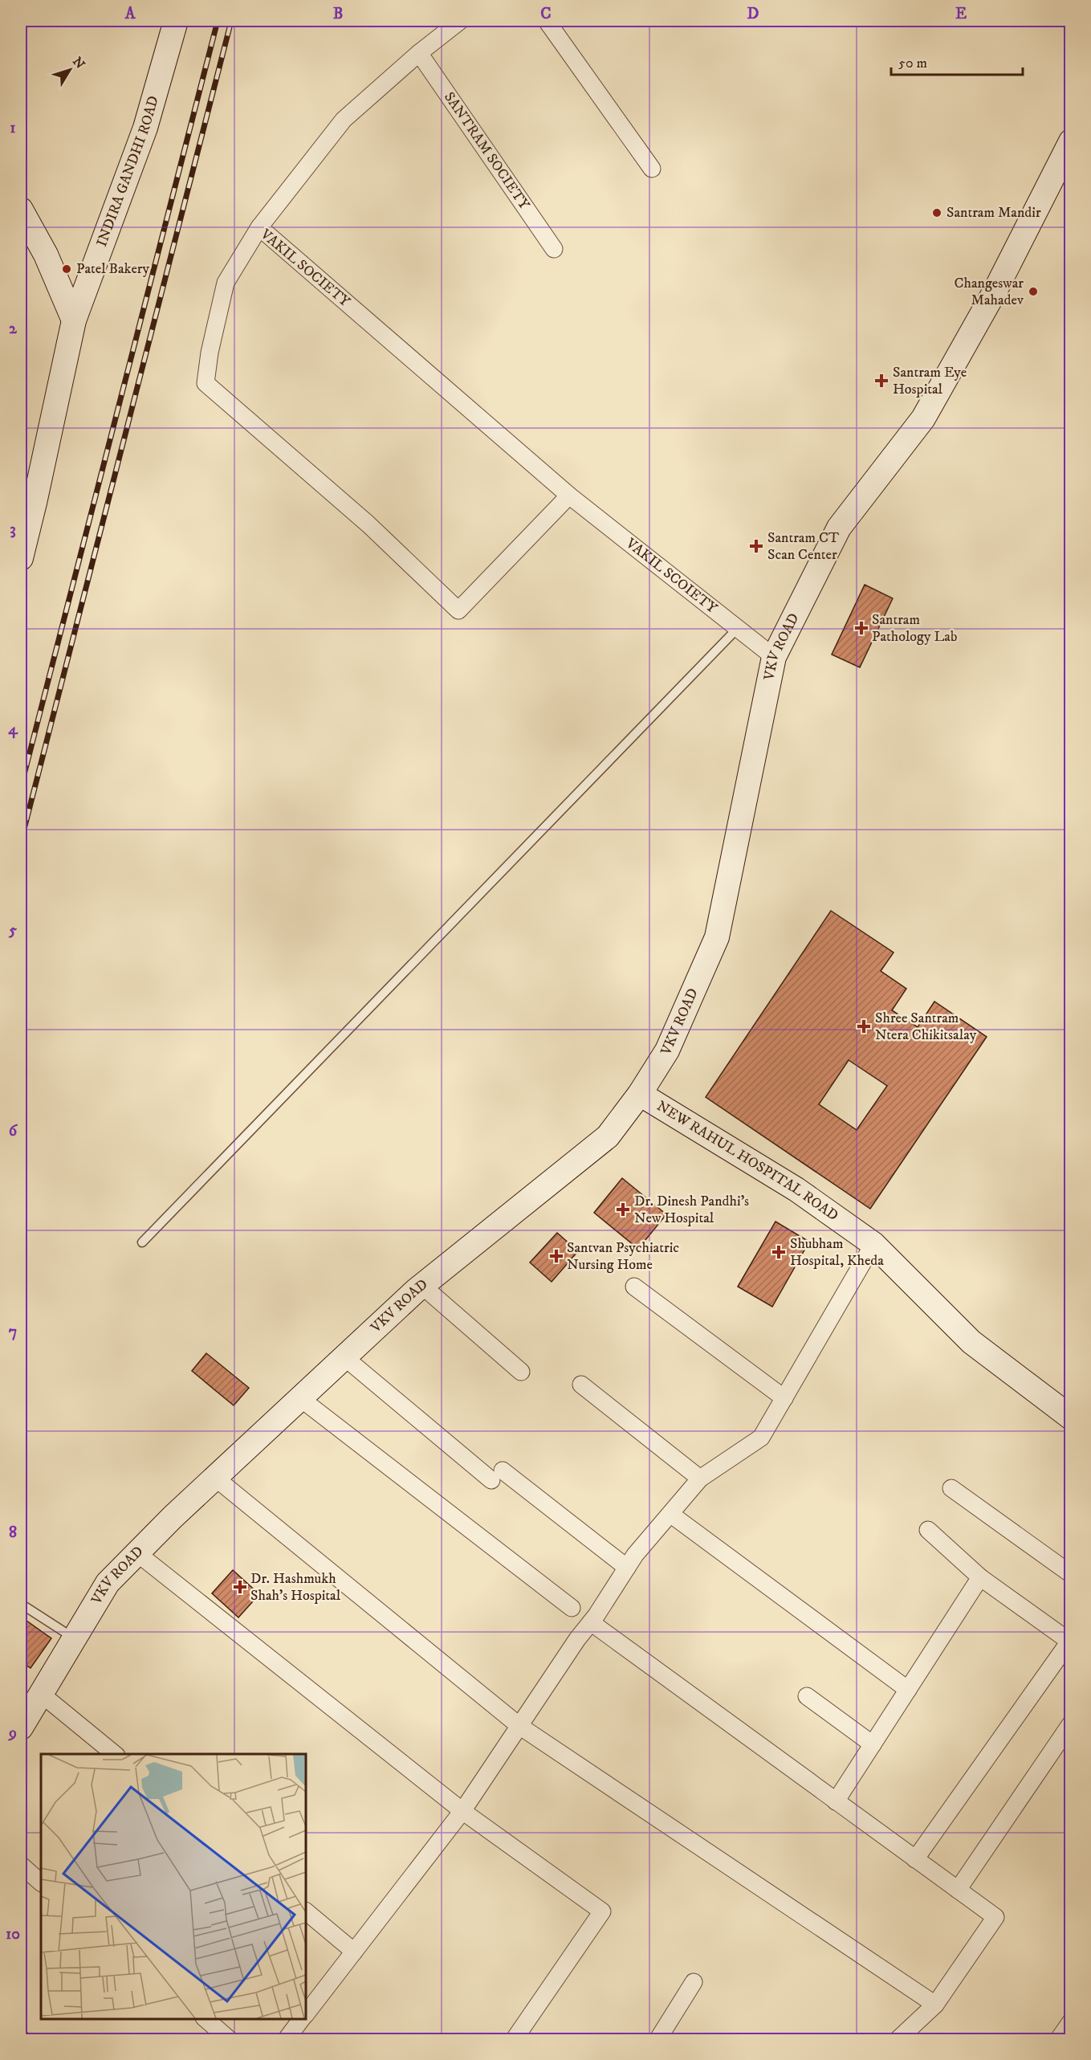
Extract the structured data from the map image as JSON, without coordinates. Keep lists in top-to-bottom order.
{
  "streets": {
    "main road": ["INDIRA GANDHI ROAD", "VKV ROAD", "NEW RAHUL HOSPITAL ROAD"],
    "street": ["SANTRAM SOCIETY", "VAKIL SOCIETY", "VAKIL SCOIETY"]
  },
  "crossings": [
    ["VAKIL SOCIETY", "VAKIL SCOIETY"],
    ["VAKIL SCOIETY", "VKV ROAD"],
    ["VKV ROAD", "NEW RAHUL HOSPITAL ROAD"]
  ],
  "places": {
    "other": ["Santram Mandir", "Patel Bakery", "Changeswar Mahadev"],
    "health": [
      "Santram Eye Hospital",
      "Santram CT Scan Center",
      "Santram Pathology Lab",
      "Shree Santram Ntera Chikitsalay",
      "Dr. Dinesh Pandhi's New Hospital",
      "Shubham Hospital, Kheda",
      "Santvan Psychiatric Nursing Home",
      "Dr. Hashmukh Shah's Hospital"
    ]
  },
  "scale_bar": "50 m",
  "north": "top right",
  "grid": {
    "columns": [
      "A",
      "B",
      "C",
      "D",
      "E"
    ],
    "rows": [
      "1",
      "2",
      "3",
      "4",
      "5",
      "6",
      "7",
      "8",
      "9",
      "10"
    ]
  }
}
